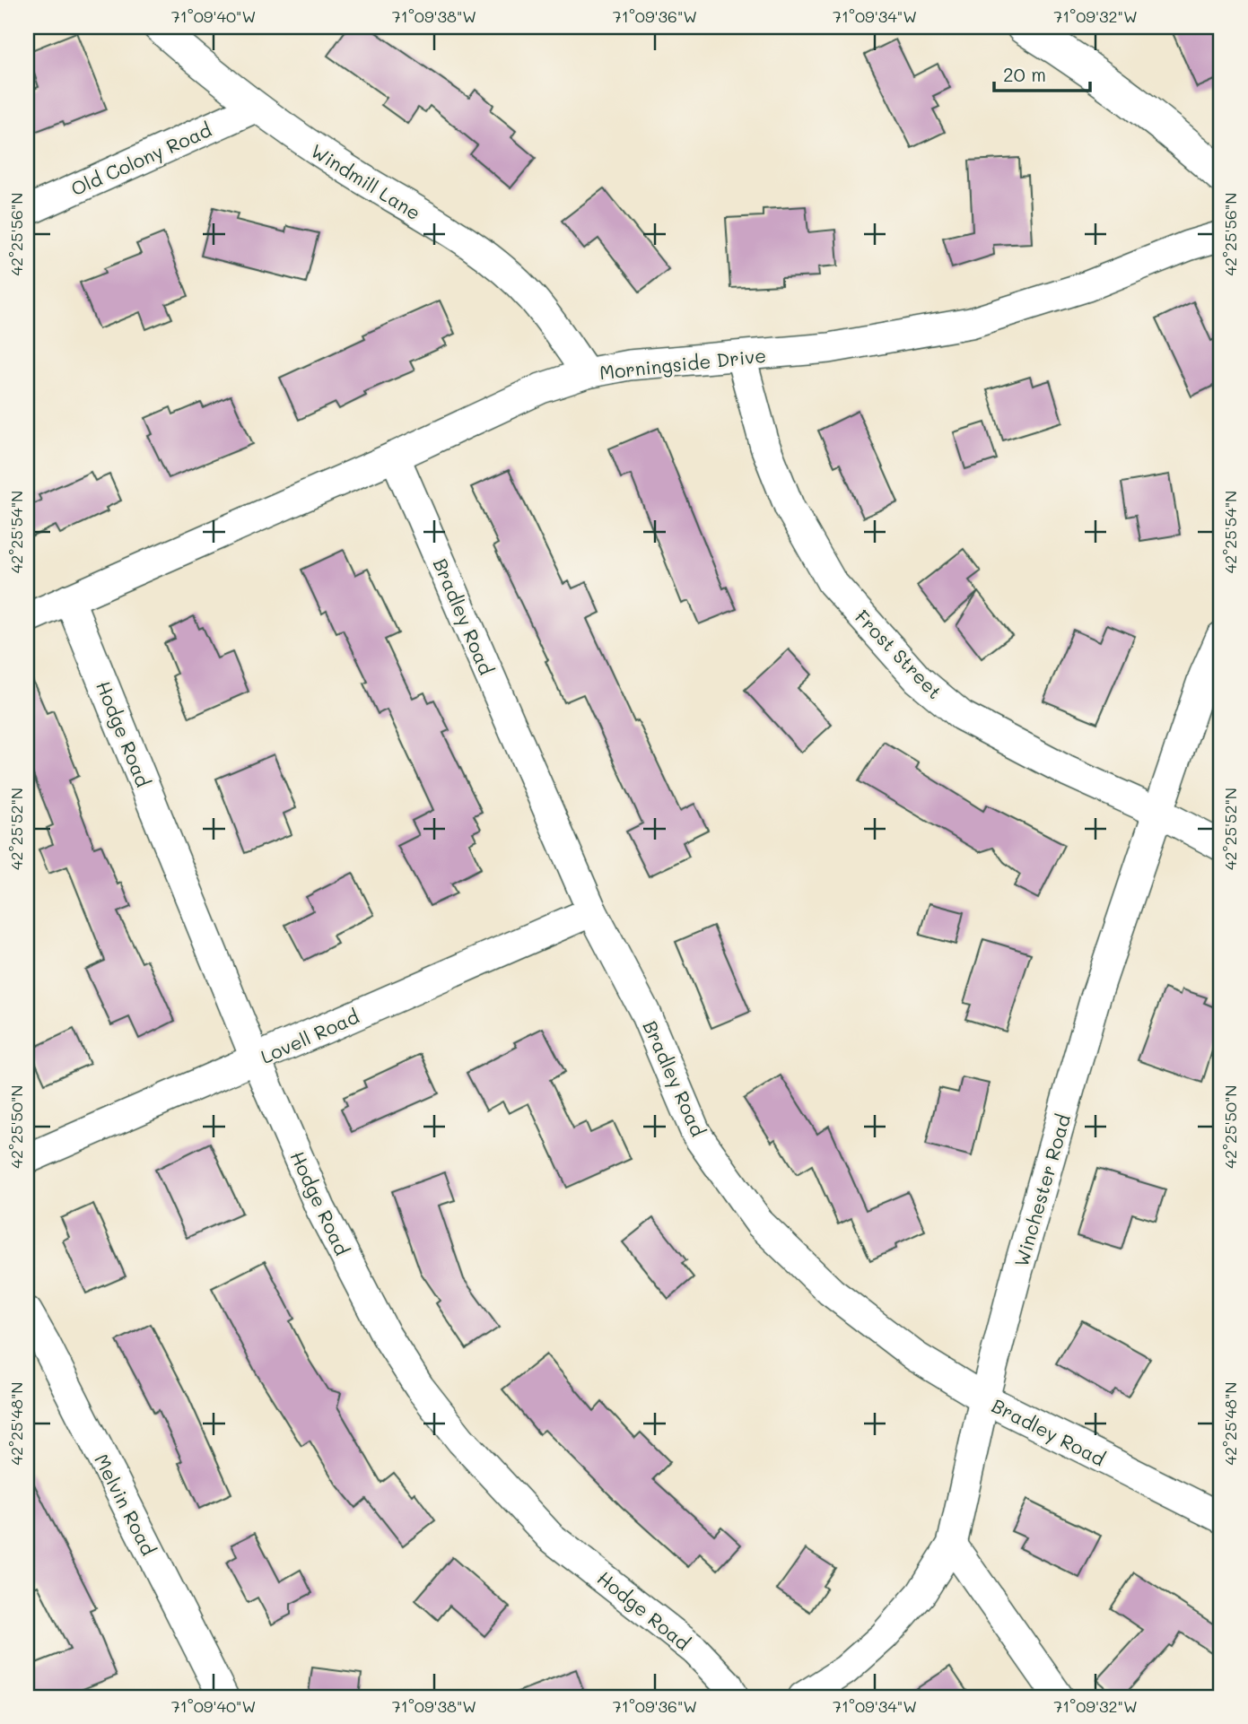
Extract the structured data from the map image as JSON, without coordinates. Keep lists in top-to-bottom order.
{
  "streets": {
    "street": [
      "Old Colony Road",
      "Windmill Lane",
      "Morningside Drive",
      "Bradley Road",
      "Frost Street",
      "Hodge Road",
      "Lovell Road",
      "Winchester Road",
      "Melvin Road"
    ]
  },
  "crossings": [
    ["Old Colony Road", "Windmill Lane"],
    ["Windmill Lane", "Morningside Drive"],
    ["Morningside Drive", "Bradley Road"],
    ["Morningside Drive", "Frost Street"],
    ["Morningside Drive", "Hodge Road"],
    ["Bradley Road", "Lovell Road"],
    ["Bradley Road", "Winchester Road"],
    ["Frost Street", "Winchester Road"],
    ["Hodge Road", "Lovell Road"]
  ],
  "scale_bar": "20 m",
  "coordinates": [
    "71°09'40\"W",
    "71°09'38\"W",
    "71°09'36\"W",
    "71°09'34\"W",
    "71°09'32\"W",
    "42°25'56\"N",
    "42°25'54\"N",
    "42°25'52\"N",
    "42°25'50\"N",
    "42°25'48\"N"
  ]
}
